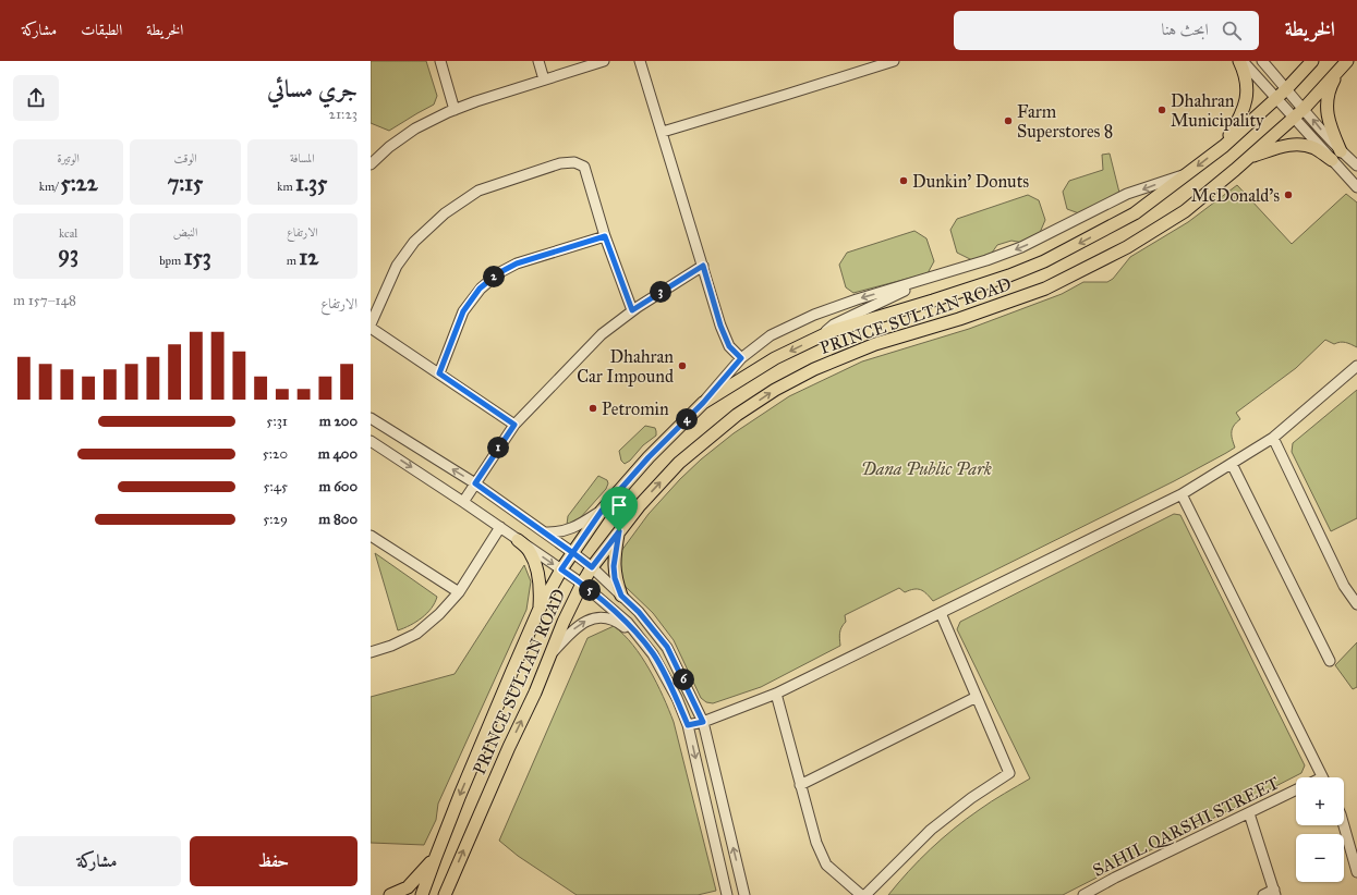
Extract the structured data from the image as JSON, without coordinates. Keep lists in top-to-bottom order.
{
  "streets": {
    "main road": ["PRINCE SULTAN ROAD"],
    "street": ["SAHIL QARSHI STREET"]
  },
  "parks": ["Dana Public Park"],
  "places": [
    "Dhahran Municipality",
    "Farm Superstores 8",
    "Dunkin' Donuts",
    "McDonald's",
    "Dhahran Car Impound",
    "Petromin"
  ],
  "page": {
    "header": "الخريطة",
    "search": "ابحث هنا",
    "nav": ["الخريطة", "الطبقات", "مشاركة"],
    "heading": ["جري مسائي", "21:23"],
    "stats": [
      ["المسافة", "1.35 km"],
      ["الوقت", "7:15"],
      ["الوتيرة", "5:22 /km"],
      ["الارتفاع", "12 m"],
      ["النبض", "153 bpm"],
      ["kcal", "93"]
    ],
    "pins": [
      "2",
      "3",
      "4",
      "1",
      "5",
      "6"
    ],
    "chart": ["الارتفاع", "148–157 m"],
    "list": [
      {
        "name": "200 m",
        "note": "5:31"
      },
      {
        "name": "400 m",
        "note": "5:20"
      },
      {
        "name": "600 m",
        "note": "5:45"
      },
      {
        "name": "800 m",
        "note": "5:29"
      }
    ],
    "map_buttons": ["+", "−"],
    "buttons": ["حفظ", "مشاركة"]
  }
}
